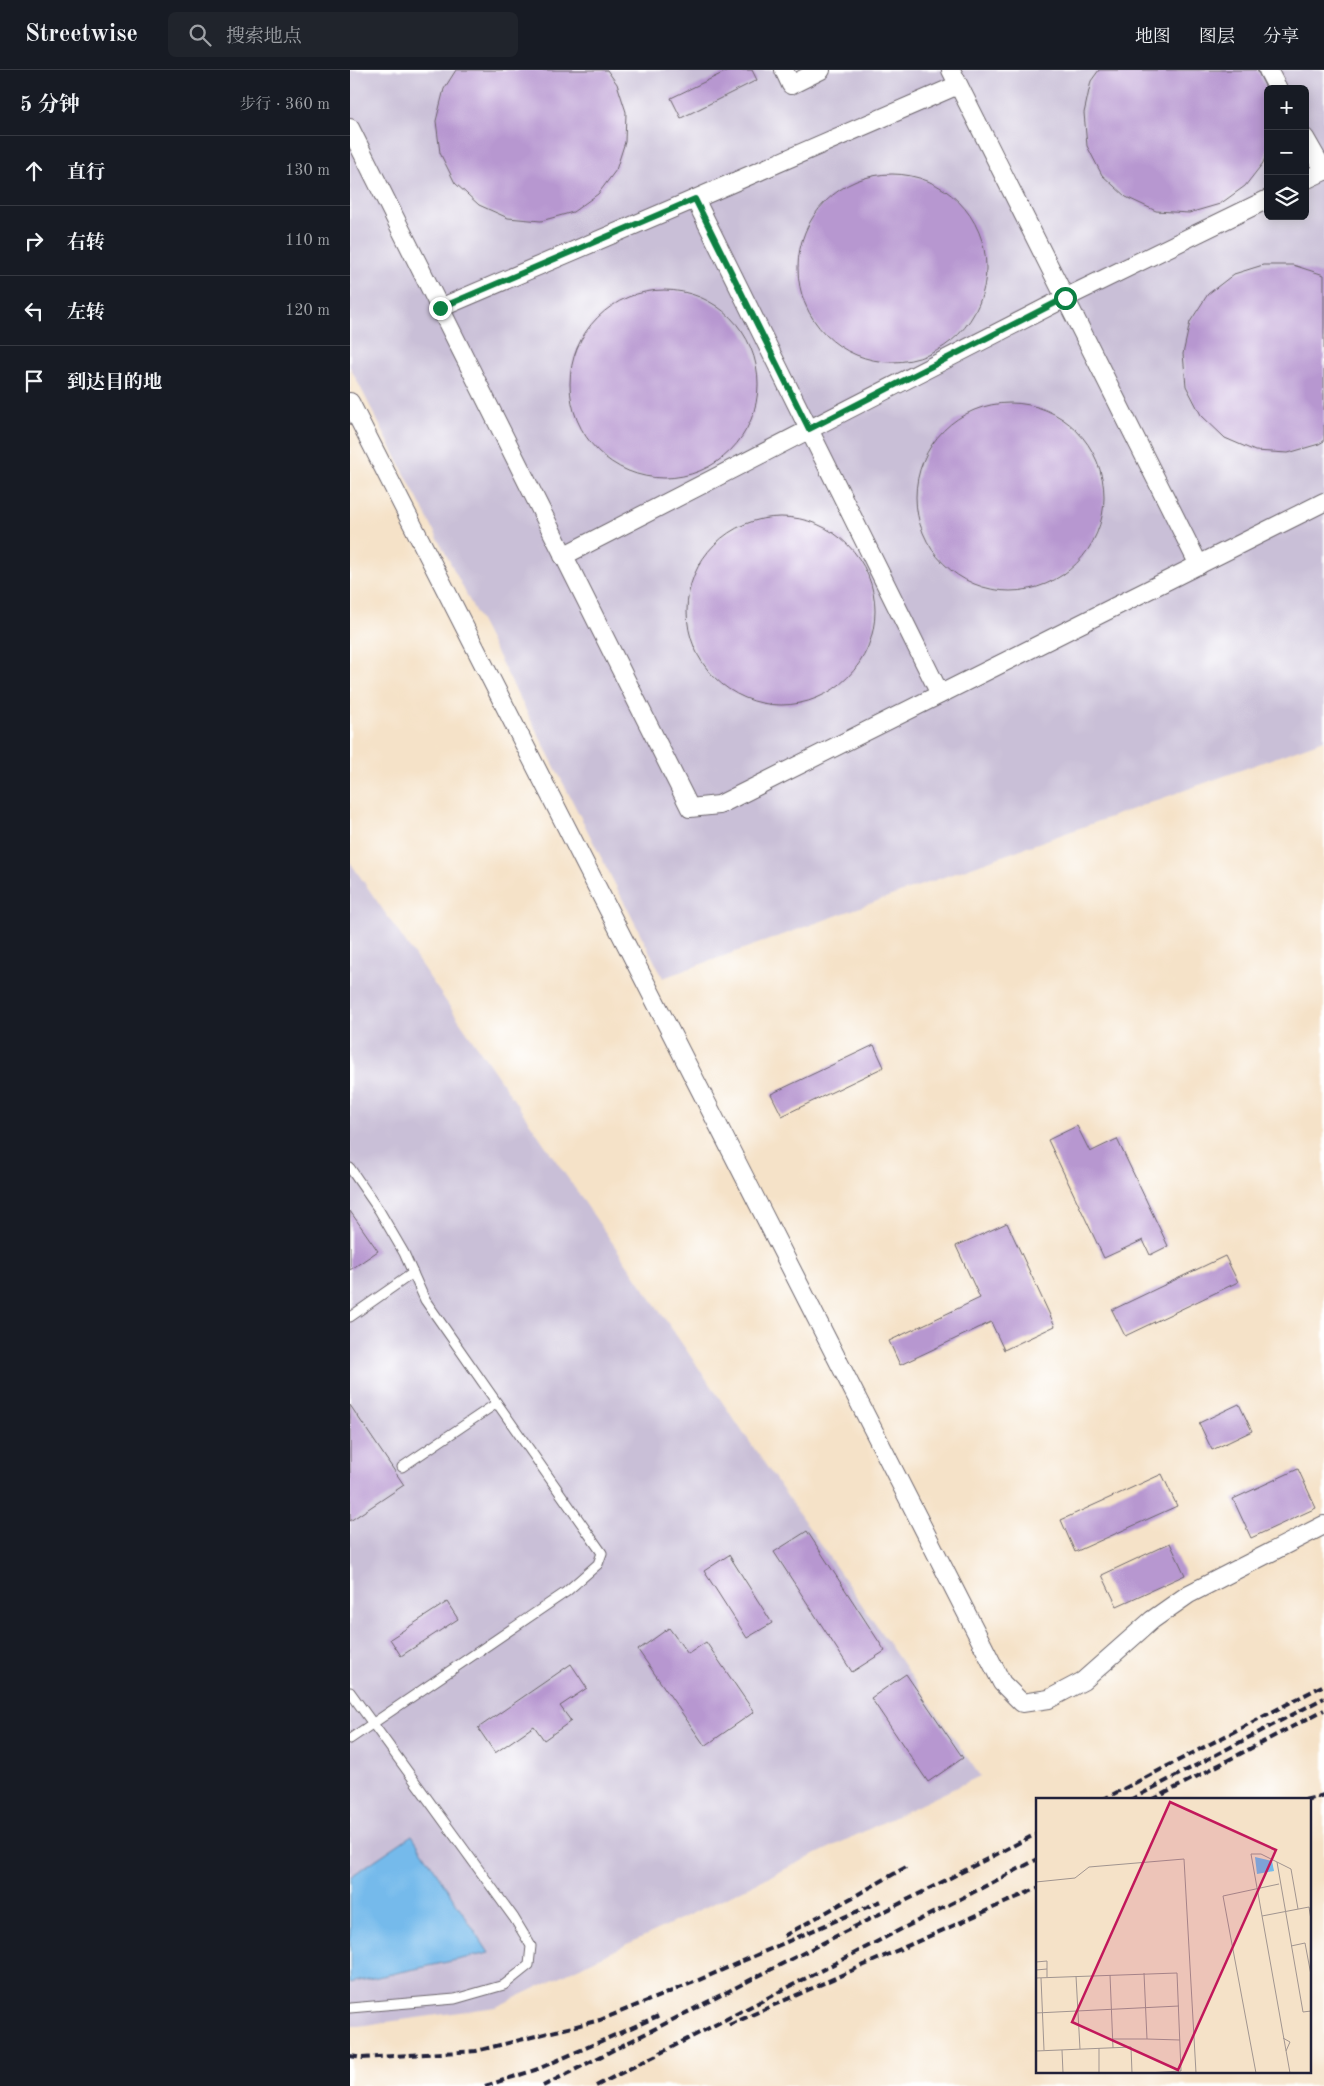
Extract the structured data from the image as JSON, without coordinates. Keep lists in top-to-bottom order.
{
  "page": {
    "header": "Streetwise",
    "search": "搜索地点",
    "nav": ["地图", "图层", "分享"],
    "heading": ["5 分钟", "步行 · 360 m"],
    "map_buttons": ["+", "−"],
    "list": [
      ["直行", "130 m"],
      ["右转", "110 m"],
      ["左转", "120 m"],
      "到达目的地"
    ]
  }
}
